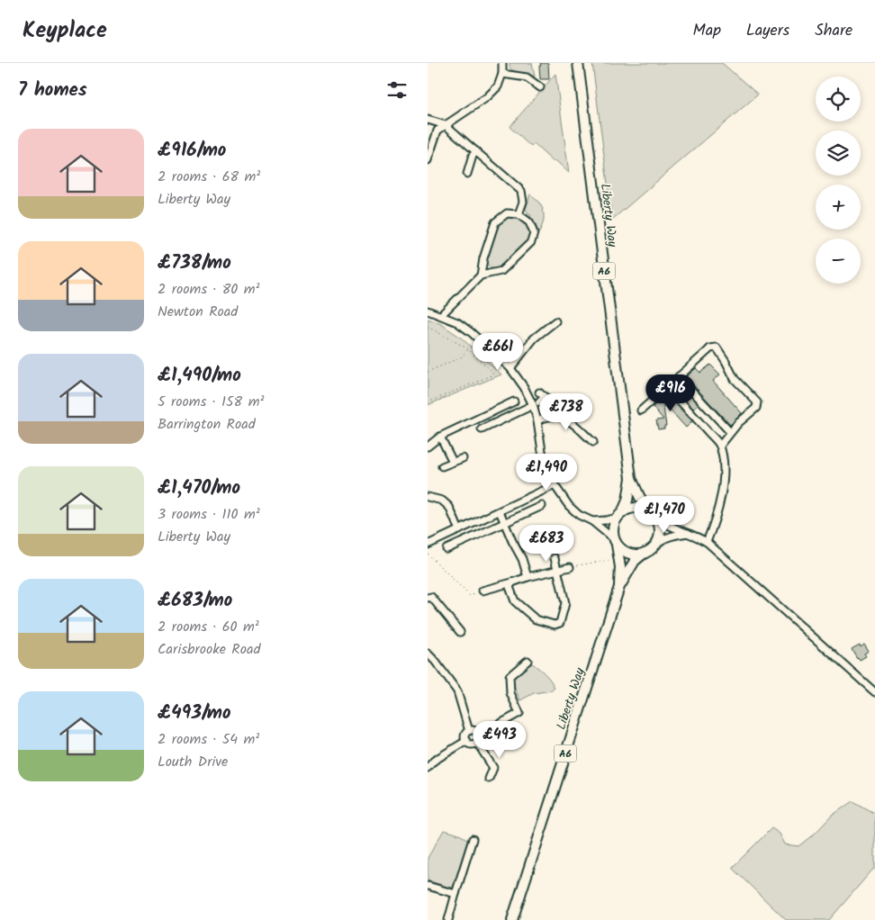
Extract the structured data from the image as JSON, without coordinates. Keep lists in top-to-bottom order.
{
  "streets": {
    "highway": ["Liberty Way", "A6"]
  },
  "page": {
    "header": "Keyplace",
    "nav": ["Map", "Layers", "Share"],
    "heading": "7 homes",
    "map_buttons": ["+", "−"],
    "list": [
      {
        "name": "£916/mo",
        "note": "2 rooms · 68 m² · Liberty Way"
      },
      {
        "name": "£738/mo",
        "note": "2 rooms · 80 m² · Newton Road"
      },
      {
        "name": "£1,490/mo",
        "note": "5 rooms · 158 m² · Barrington Road"
      },
      {
        "name": "£1,470/mo",
        "note": "3 rooms · 110 m² · Liberty Way"
      },
      {
        "name": "£683/mo",
        "note": "2 rooms · 60 m² · Carisbrooke Road"
      },
      {
        "name": "£493/mo",
        "note": "2 rooms · 54 m² · Louth Drive"
      }
    ],
    "price": [
      "£661",
      "£916",
      "£738",
      "£1,490",
      "£1,470",
      "£683",
      "£493"
    ]
  }
}
